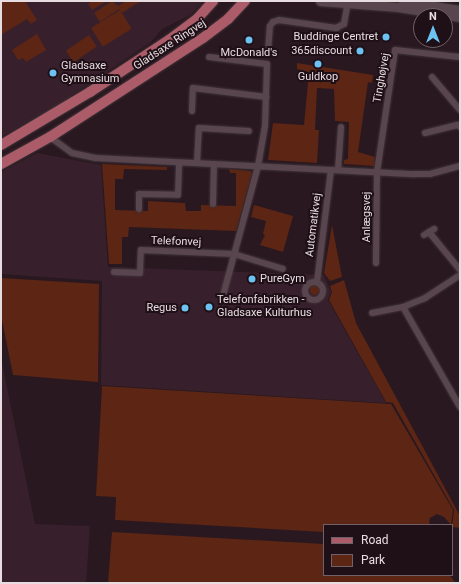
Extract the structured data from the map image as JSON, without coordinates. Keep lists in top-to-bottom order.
{
  "streets": {
    "main road": ["Gladsaxe Ringvej"],
    "street": [
      "Tinghøjvej",
      "Anlægsvej",
      "Automatikvej",
      "Telefonvej"
    ]
  },
  "crossings": [
    ["Tinghøjvej", "Anlægsvej"]
  ],
  "places": [
    "Buddinge Centret",
    "McDonald's",
    "365discount",
    "Guldkop",
    "Gladsaxe Gymnasium",
    "PureGym",
    "Telefonfabrikken - Gladsaxe Kulturhus",
    "Regus"
  ],
  "legend": ["Road", "Park"],
  "north": "top"
}
